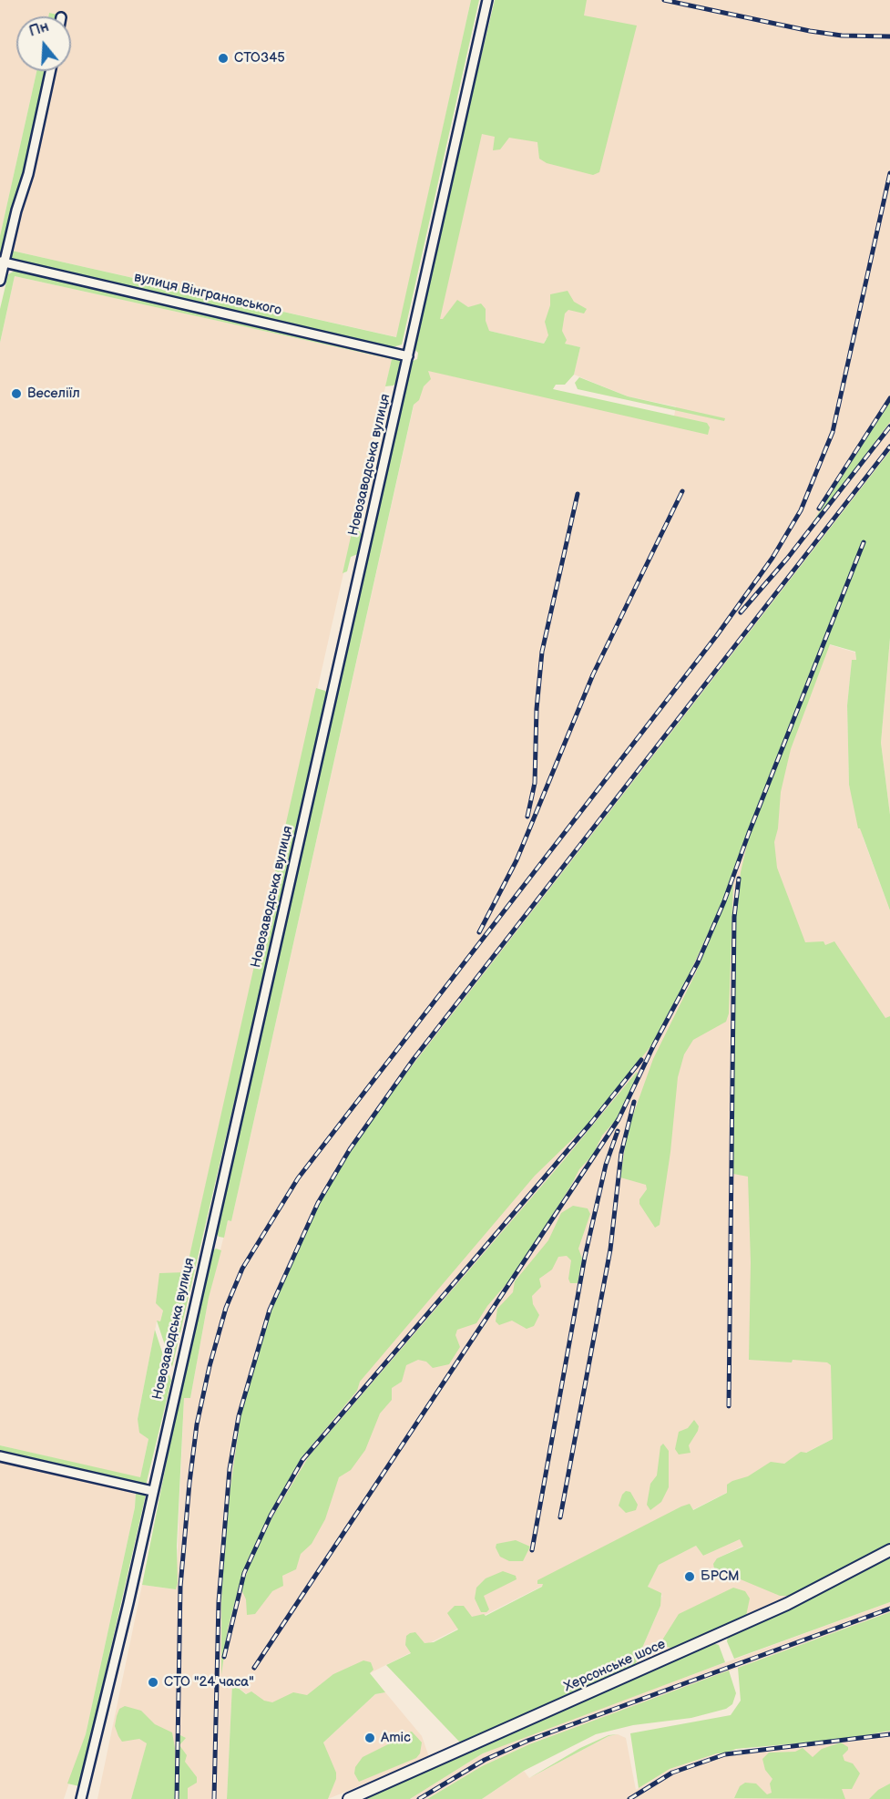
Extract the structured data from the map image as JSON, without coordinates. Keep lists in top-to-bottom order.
{
  "streets": {
    "main road": ["Херсонське шосе"],
    "street": ["вулиця Вінграновського", "Новозаводська вулиця"]
  },
  "crossings": [
    ["вулиця Вінграновського", "Новозаводська вулиця"]
  ],
  "places": [
    "СТО345",
    "Веселіїл",
    "БРСМ",
    "СТО \"24 часа\"",
    "Amic"
  ],
  "north": "top"
}
